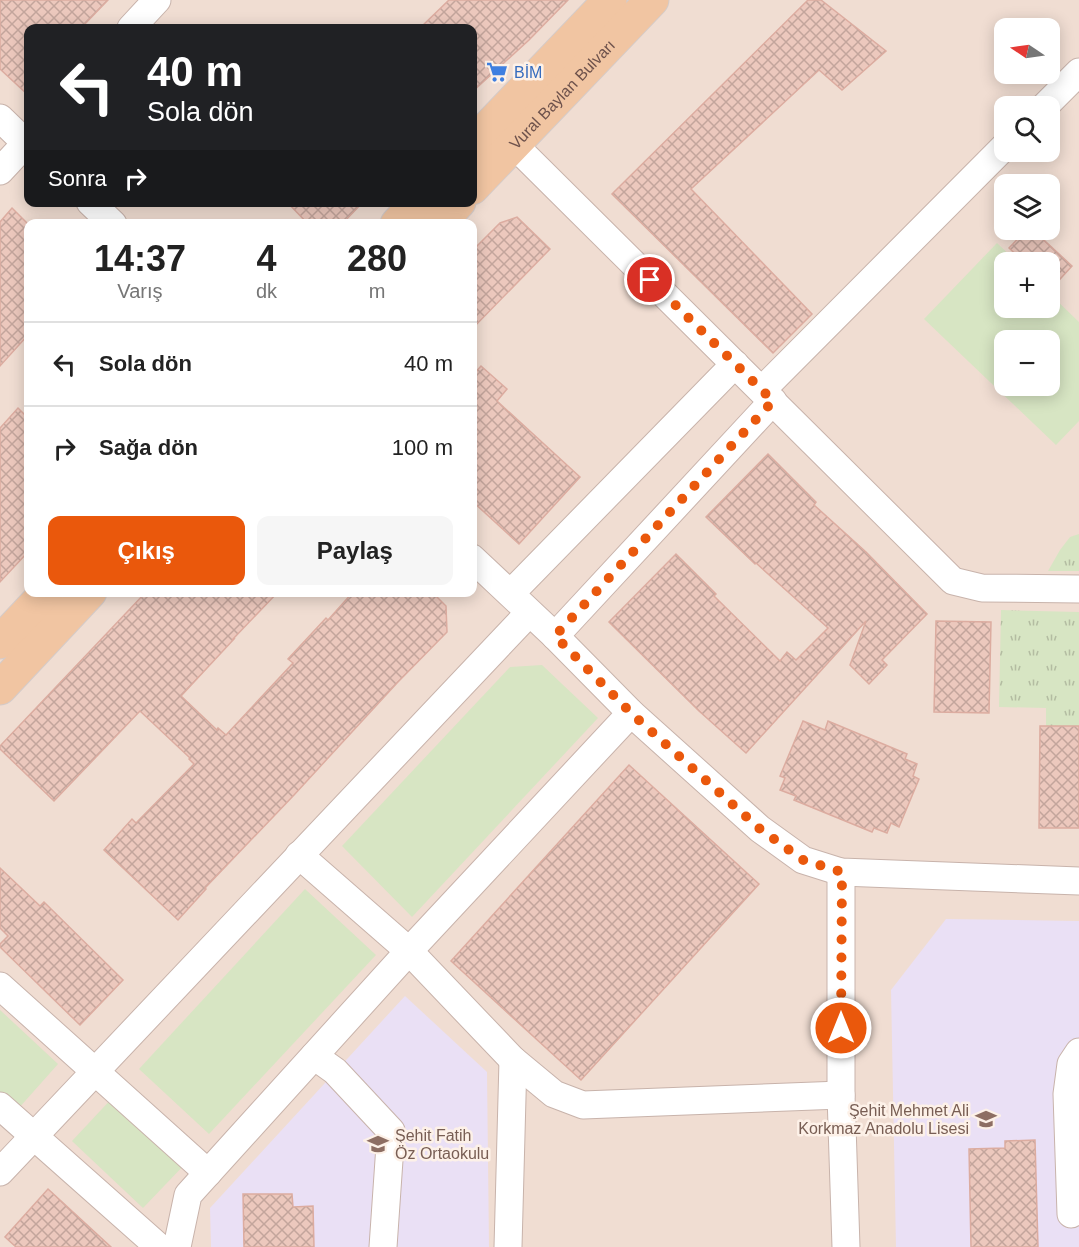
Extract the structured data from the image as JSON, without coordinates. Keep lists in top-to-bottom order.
{
  "streets": {
    "main road": ["Vural Baylan Bulvarı"]
  },
  "places": {
    "supermarket": ["BİM"],
    "school or university": ["Şehit Mehmet Ali Korkmaz Anadolu Lisesi", "Şehit Fatih Öz Ortaokulu"]
  },
  "north": "left",
  "page": {
    "map_buttons": ["+", "−"],
    "turn": ["40 m", "Sola dön"],
    "then": "Sonra",
    "eta": [
      "14:37",
      "Varış",
      "4",
      "dk",
      "280",
      "m"
    ],
    "list": [
      {
        "name": "Sola dön",
        "value": "40 m"
      },
      {
        "name": "Sağa dön",
        "value": "100 m"
      }
    ],
    "buttons": ["Çıkış", "Paylaş"]
  }
}
